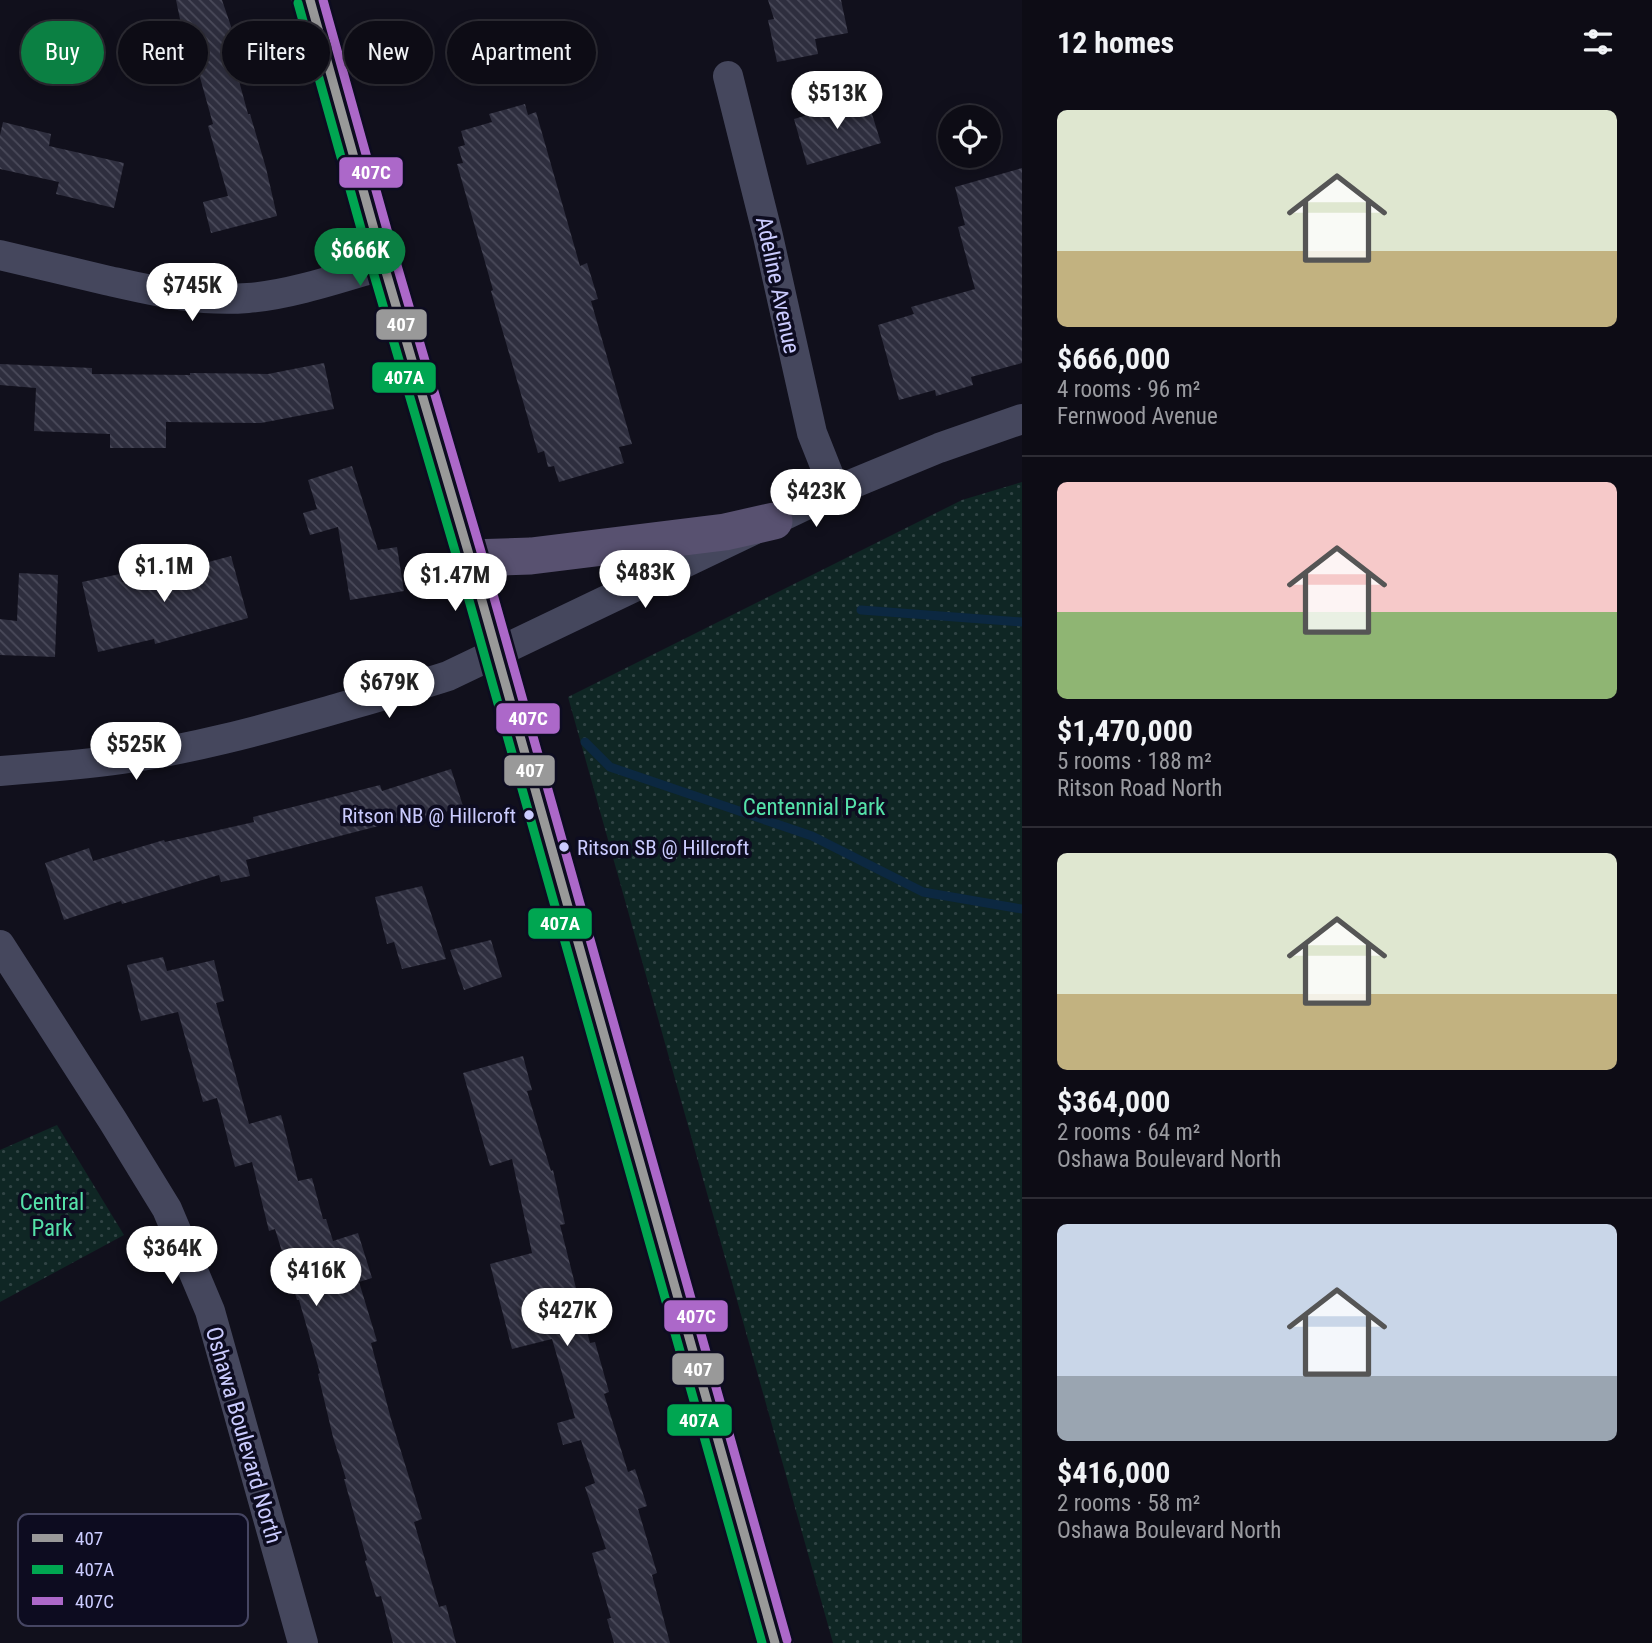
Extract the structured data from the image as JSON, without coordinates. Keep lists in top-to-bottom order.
{
  "streets": {
    "street": ["Adeline Avenue", "Oshawa Boulevard North"]
  },
  "parks": ["Centennial Park", "Central Park"],
  "places": ["Ritson NB @ Hillcroft", "Ritson SB @ Hillcroft"],
  "lines": ["transit line 407", "transit line 407C", "transit line 407A"],
  "legend": ["407", "407A", "407C"],
  "page": {
    "heading": "12 homes",
    "chip": [
      "Buy",
      "Rent",
      "Filters",
      "New",
      "Apartment"
    ],
    "price": [
      "$513K",
      "$666K",
      "$745K",
      "$423K",
      "$1.1M",
      "$483K",
      "$1.47M",
      "$679K",
      "$525K",
      "$364K",
      "$416K",
      "$427K"
    ],
    "list": [
      {
        "name": "$666,000",
        "note": "4 rooms · 96 m² · Fernwood Avenue"
      },
      {
        "name": "$1,470,000",
        "note": "5 rooms · 188 m² · Ritson Road North"
      },
      {
        "name": "$364,000",
        "note": "2 rooms · 64 m² · Oshawa Boulevard North"
      },
      {
        "name": "$416,000",
        "note": "2 rooms · 58 m² · Oshawa Boulevard North"
      }
    ]
  }
}
